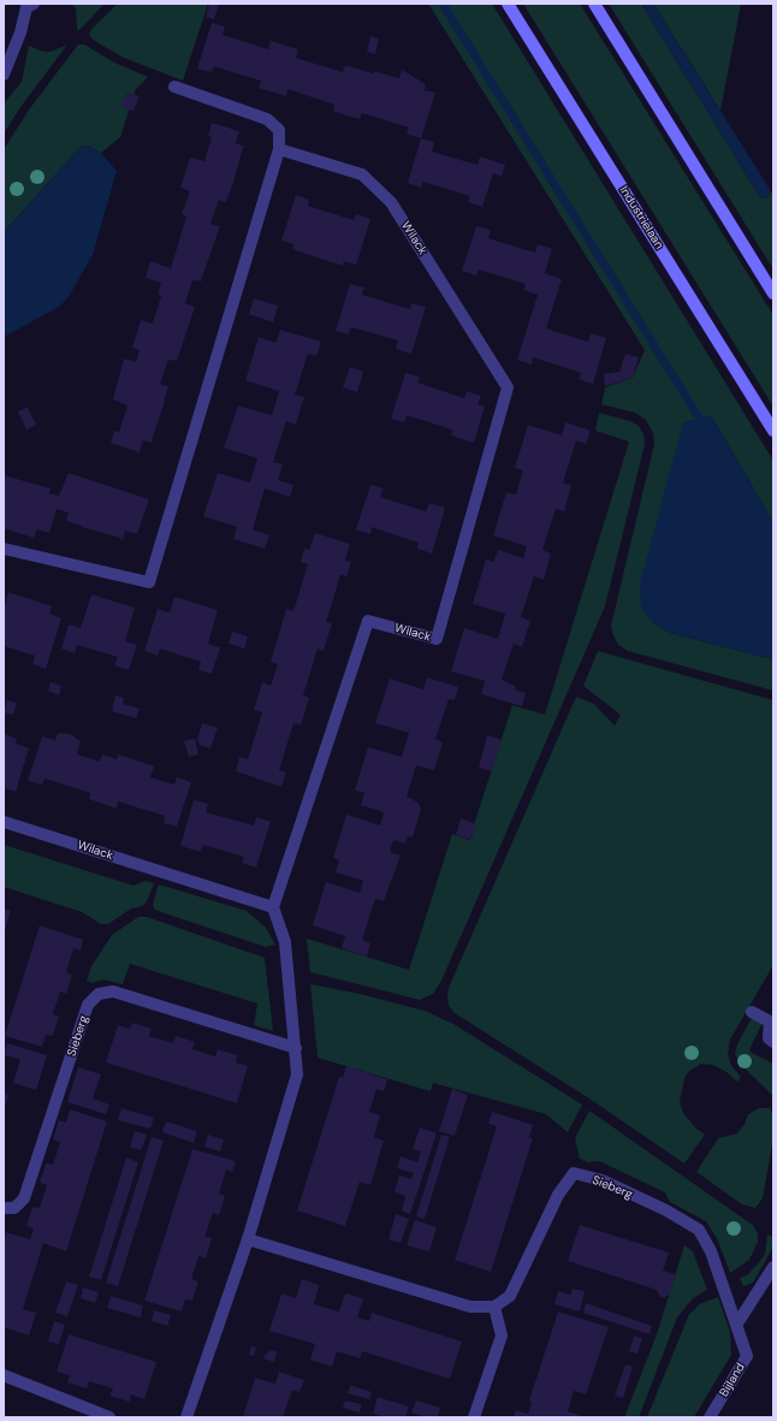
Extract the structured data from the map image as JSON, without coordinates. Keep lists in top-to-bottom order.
{
  "streets": {
    "main road": ["Industrielaan"],
    "street": ["Wilack", "Sieberg", "Bijland"]
  },
  "crossings": [
    ["Sieberg", "Bijland"]
  ]
}
